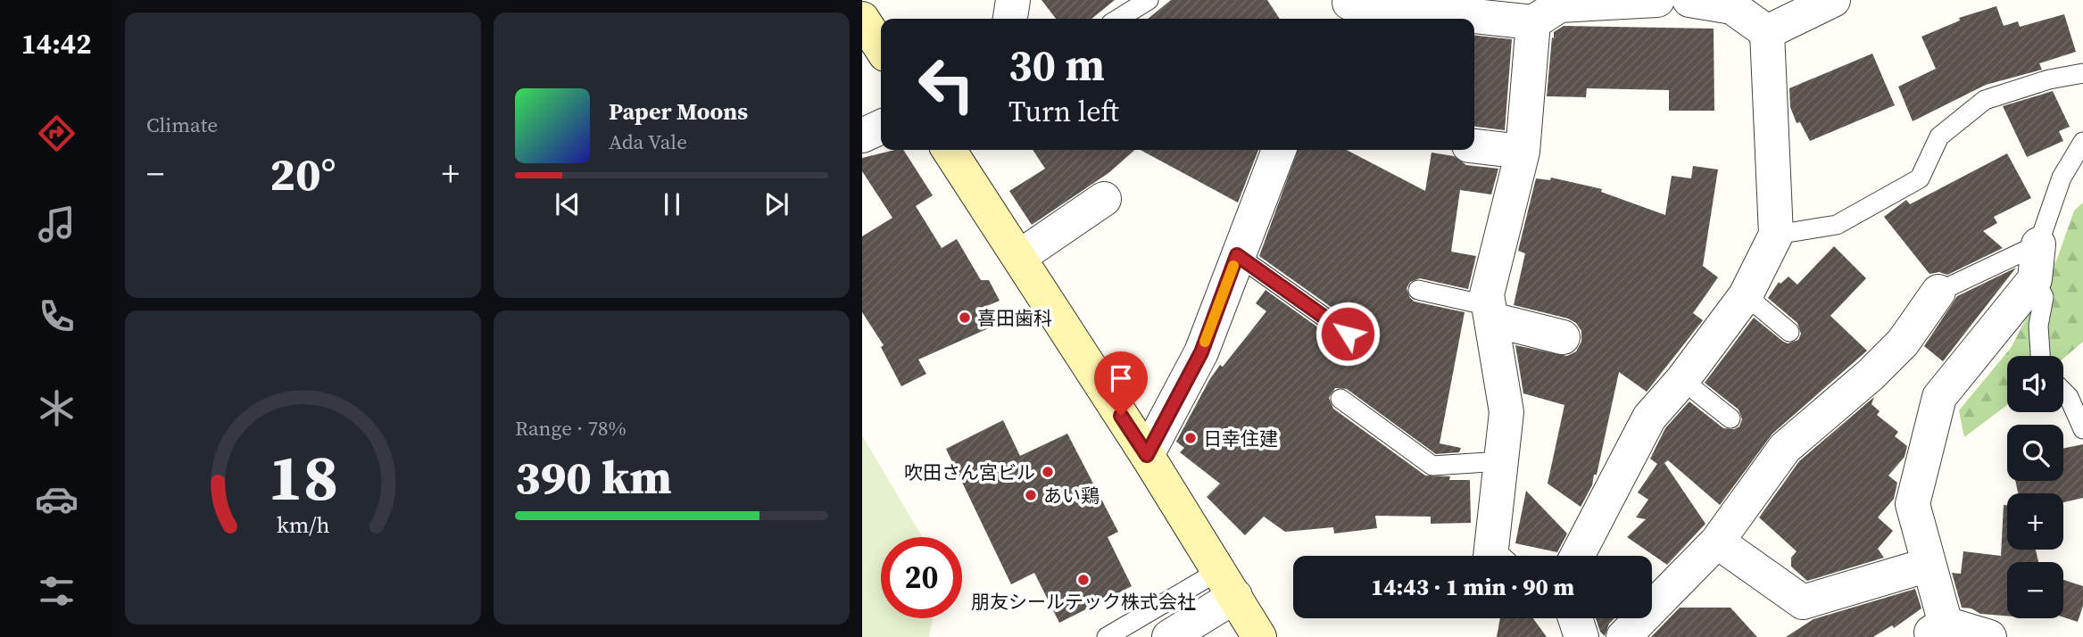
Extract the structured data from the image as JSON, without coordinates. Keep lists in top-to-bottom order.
{
  "places": [
    "喜田歯科",
    "日幸住建",
    "吹田さん宮ビル",
    "あい鶏",
    "朋友シールテック株式会社"
  ],
  "page": {
    "tabs": "14:42",
    "tile": [
      "Climate",
      ["Range · 78%", "390 km"]
    ],
    "turn": ["30 m", "Turn left"],
    "song": ["Paper Moons", "Ada Vale"],
    "heat": ["−", "20°", "+"],
    "map_buttons": ["+", "−"],
    "limit": "20",
    "trip": "14:43 · 1 min · 90 m",
    "gauge": ["18", "km/h"]
  }
}
